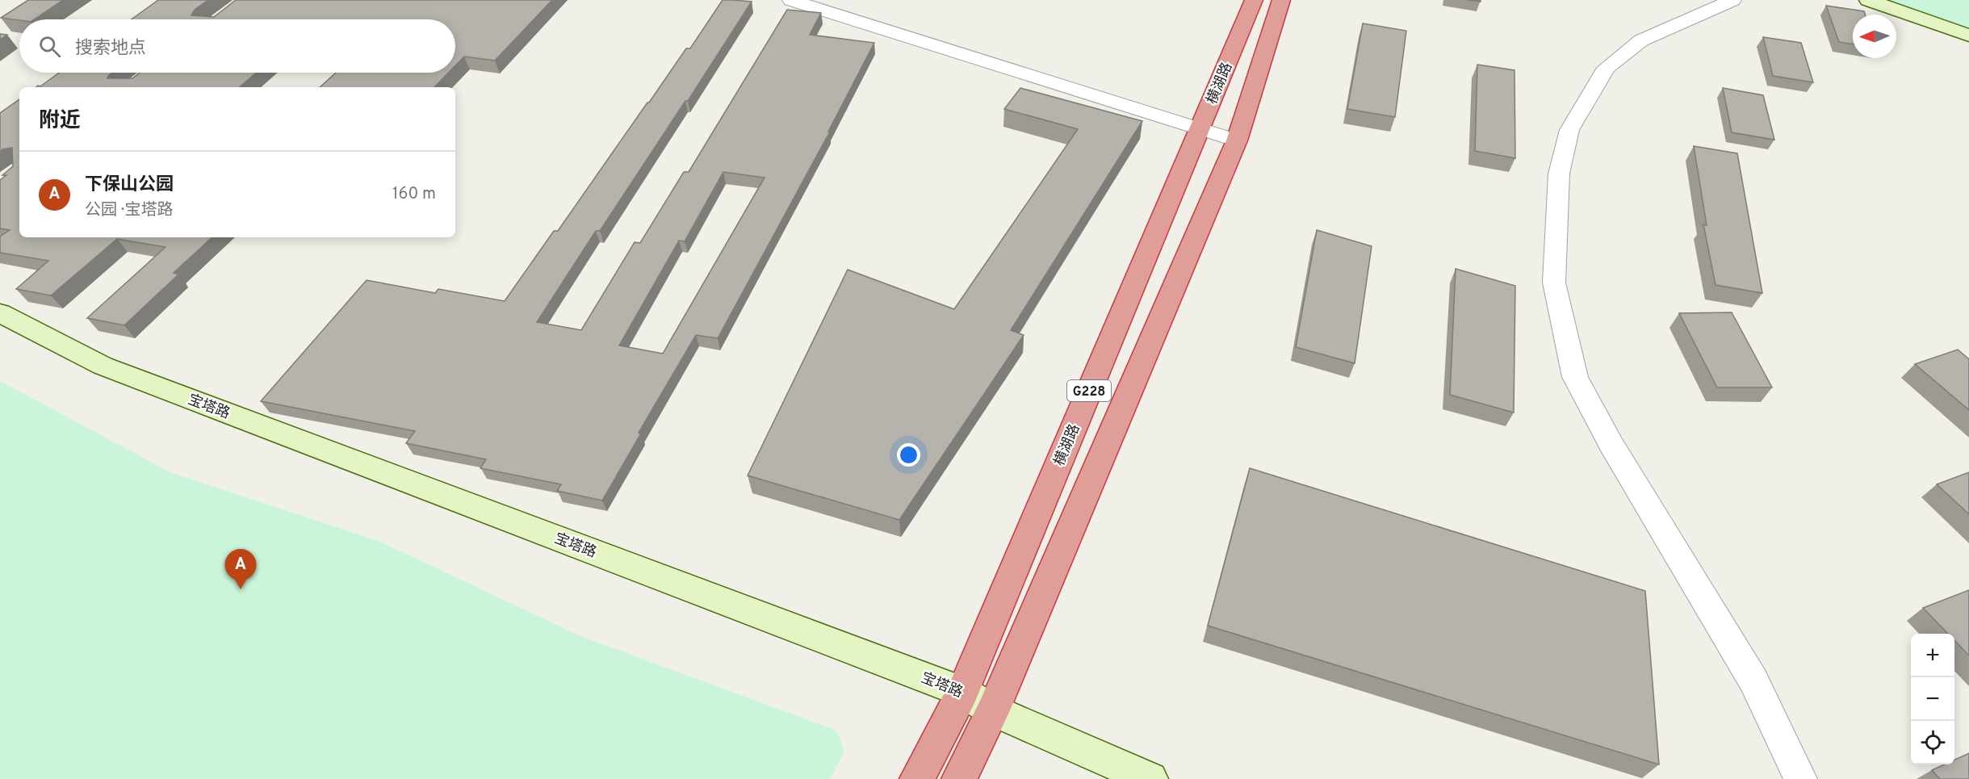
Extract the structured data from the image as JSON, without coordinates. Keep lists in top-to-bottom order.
{
  "streets": {
    "highway": ["横湖路", "G228"],
    "street": ["宝塔路"]
  },
  "crossings": [
    ["横湖路", "宝塔路"],
    ["G228", "宝塔路"]
  ],
  "north": "left",
  "page": {
    "search": "搜索地点",
    "heading": "附近",
    "list": [
      {
        "mark": "A",
        "name": "下保山公园",
        "note": "公园 · 宝塔路",
        "value": "160 m"
      }
    ],
    "pins": "A",
    "map_buttons": ["+", "−"]
  }
}
